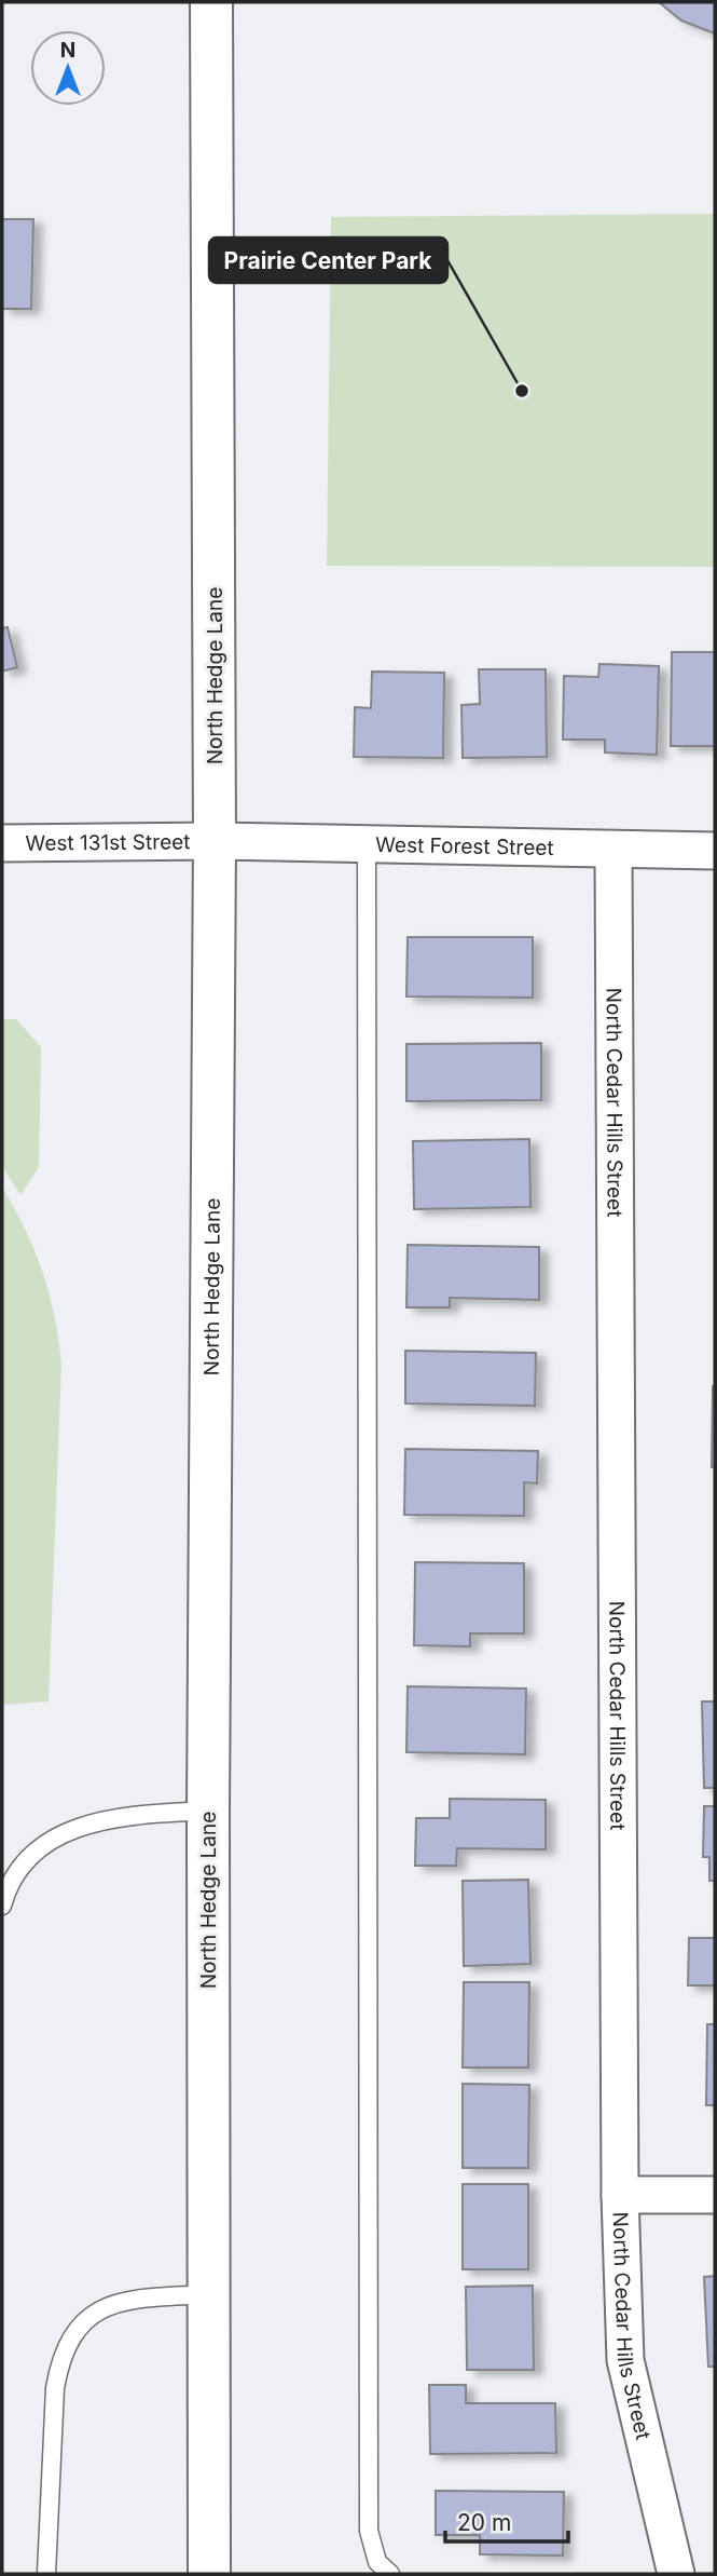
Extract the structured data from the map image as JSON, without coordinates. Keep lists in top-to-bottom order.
{
  "streets": {
    "street": [
      "North Hedge Lane",
      "West 131st Street",
      "West Forest Street",
      "North Cedar Hills Street"
    ]
  },
  "crossings": [
    ["North Hedge Lane", "West 131st Street"],
    ["North Hedge Lane", "West Forest Street"],
    ["West 131st Street", "West Forest Street"],
    ["West Forest Street", "North Cedar Hills Street"]
  ],
  "places": ["Prairie Center Park"],
  "scale_bar": "20 m",
  "north": "top"
}
